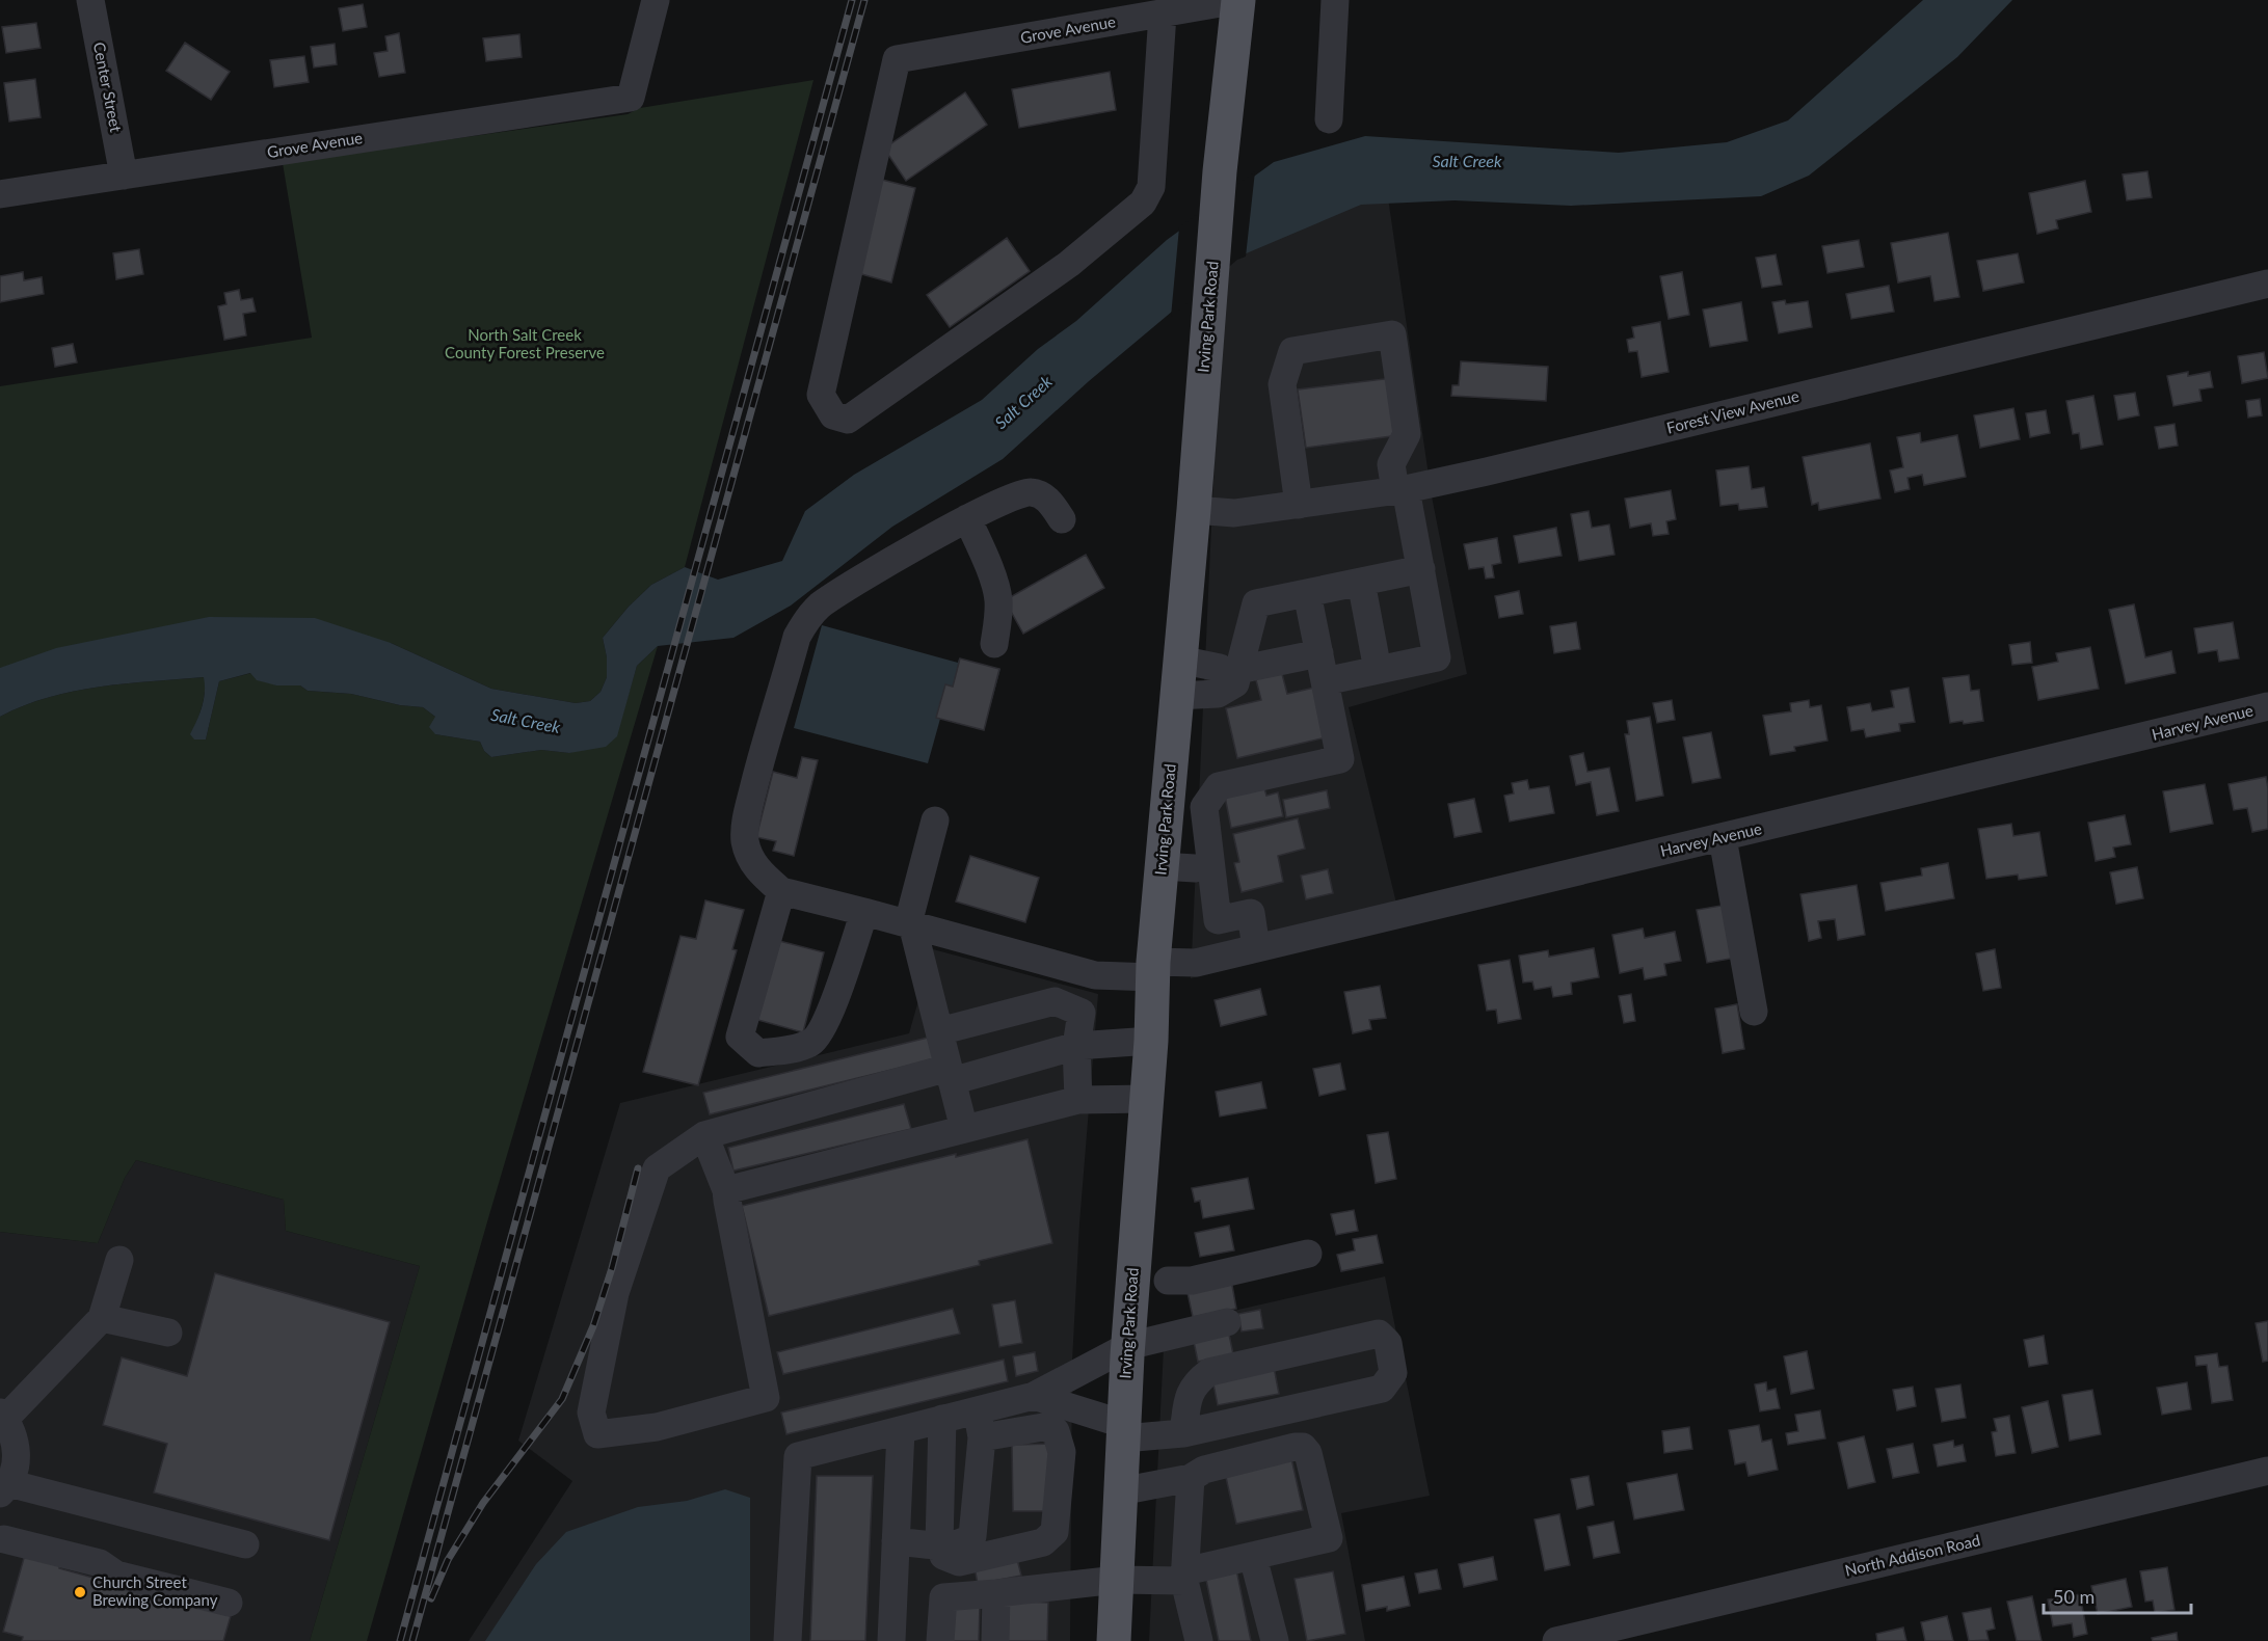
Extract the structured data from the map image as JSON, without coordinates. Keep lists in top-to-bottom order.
{
  "streets": {
    "main road": ["Irving Park Road"],
    "street": [
      "Grove Avenue",
      "Center Street",
      "Forest View Avenue",
      "Harvey Avenue",
      "North Addison Road"
    ]
  },
  "crossings": [
    ["Grove Avenue", "Center Street"],
    ["Grove Avenue", "Irving Park Road"],
    ["Irving Park Road", "Forest View Avenue"],
    ["Irving Park Road", "Harvey Avenue"]
  ],
  "water": ["Salt Creek"],
  "parks": ["North Salt Creek County Forest Preserve"],
  "places": ["Church Street Brewing Company"],
  "scale_bar": "50 m"
}
